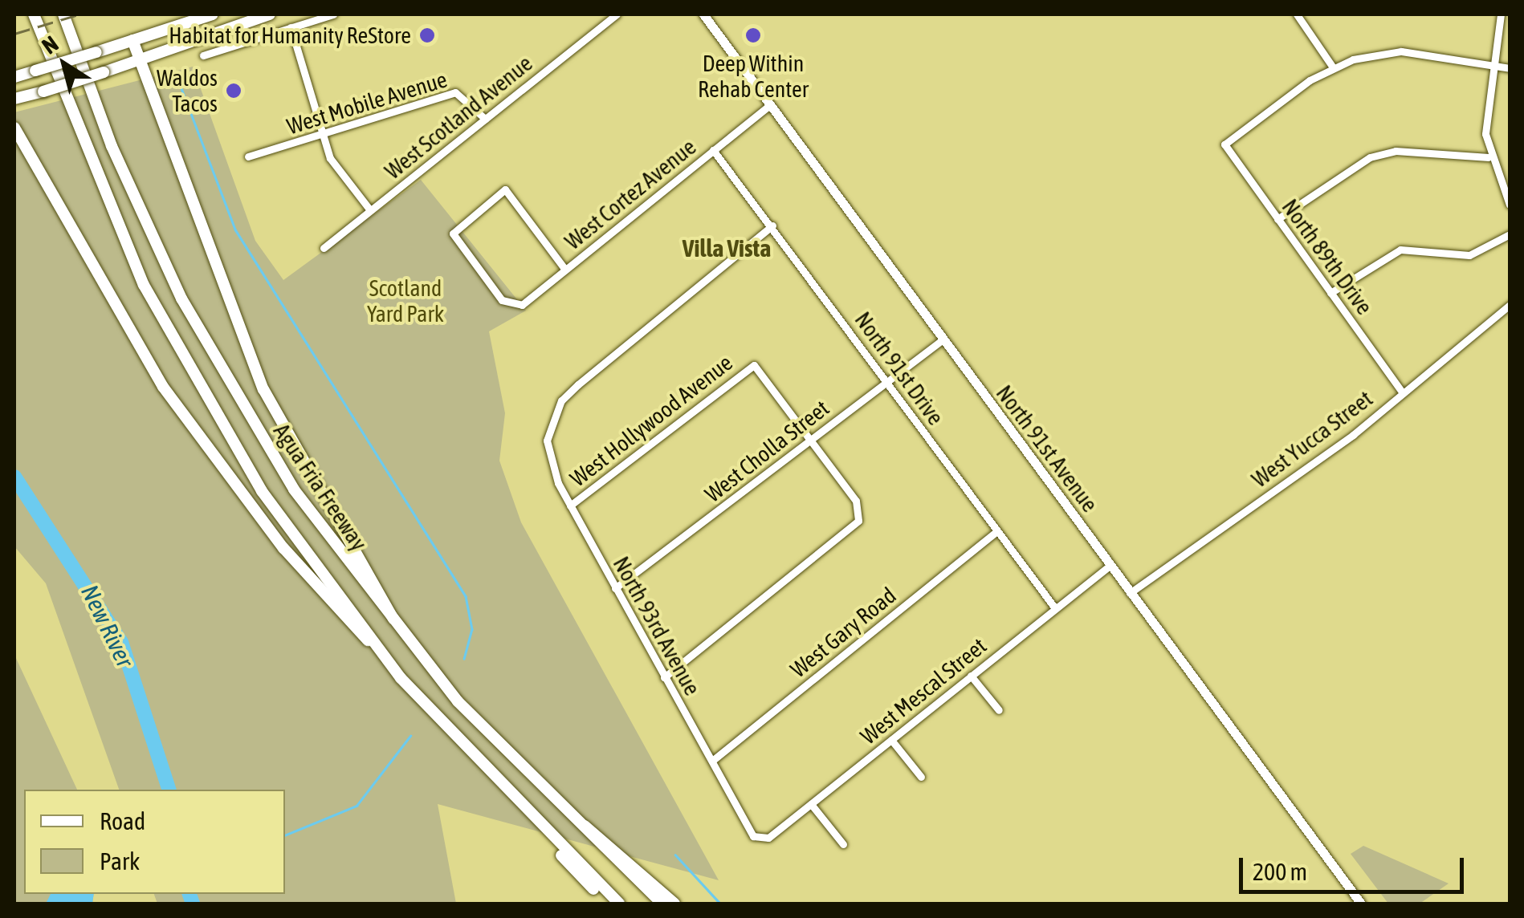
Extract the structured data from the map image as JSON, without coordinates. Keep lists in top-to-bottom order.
{
  "streets": {
    "highway": ["Agua Fria Freeway"],
    "main road": ["North 91st Avenue"],
    "street": [
      "West Mobile Avenue",
      "West Scotland Avenue",
      "West Cortez Avenue",
      "North 89th Drive",
      "North 91st Drive",
      "West Hollywood Avenue",
      "West Yucca Street",
      "West Cholla Street",
      "North 93rd Avenue",
      "West Gary Road",
      "West Mescal Street"
    ]
  },
  "crossings": [
    ["West Mobile Avenue", "West Scotland Avenue"],
    ["West Cortez Avenue", "North 91st Drive"],
    ["West Cortez Avenue", "North 91st Avenue"],
    ["North 89th Drive", "West Yucca Street"],
    ["North 91st Drive", "West Cholla Street"],
    ["North 91st Drive", "North 93rd Avenue"],
    ["North 91st Drive", "West Gary Road"],
    ["North 91st Drive", "West Mescal Street"],
    ["West Hollywood Avenue", "West Cholla Street"],
    ["West Hollywood Avenue", "North 93rd Avenue"],
    ["West Yucca Street", "North 91st Avenue"],
    ["North 91st Avenue", "West Cholla Street"],
    ["North 91st Avenue", "West Mescal Street"],
    ["West Cholla Street", "North 93rd Avenue"],
    ["North 93rd Avenue", "West Gary Road"],
    ["North 93rd Avenue", "West Mescal Street"]
  ],
  "districts": ["Villa Vista"],
  "water": ["New River"],
  "parks": ["Scotland Yard Park"],
  "places": ["Habitat for Humanity ReStore", "Deep Within Rehab Center", "Waldos Tacos"],
  "legend": ["Road", "Park"],
  "scale_bar": "200 m",
  "north": "top left"
}
